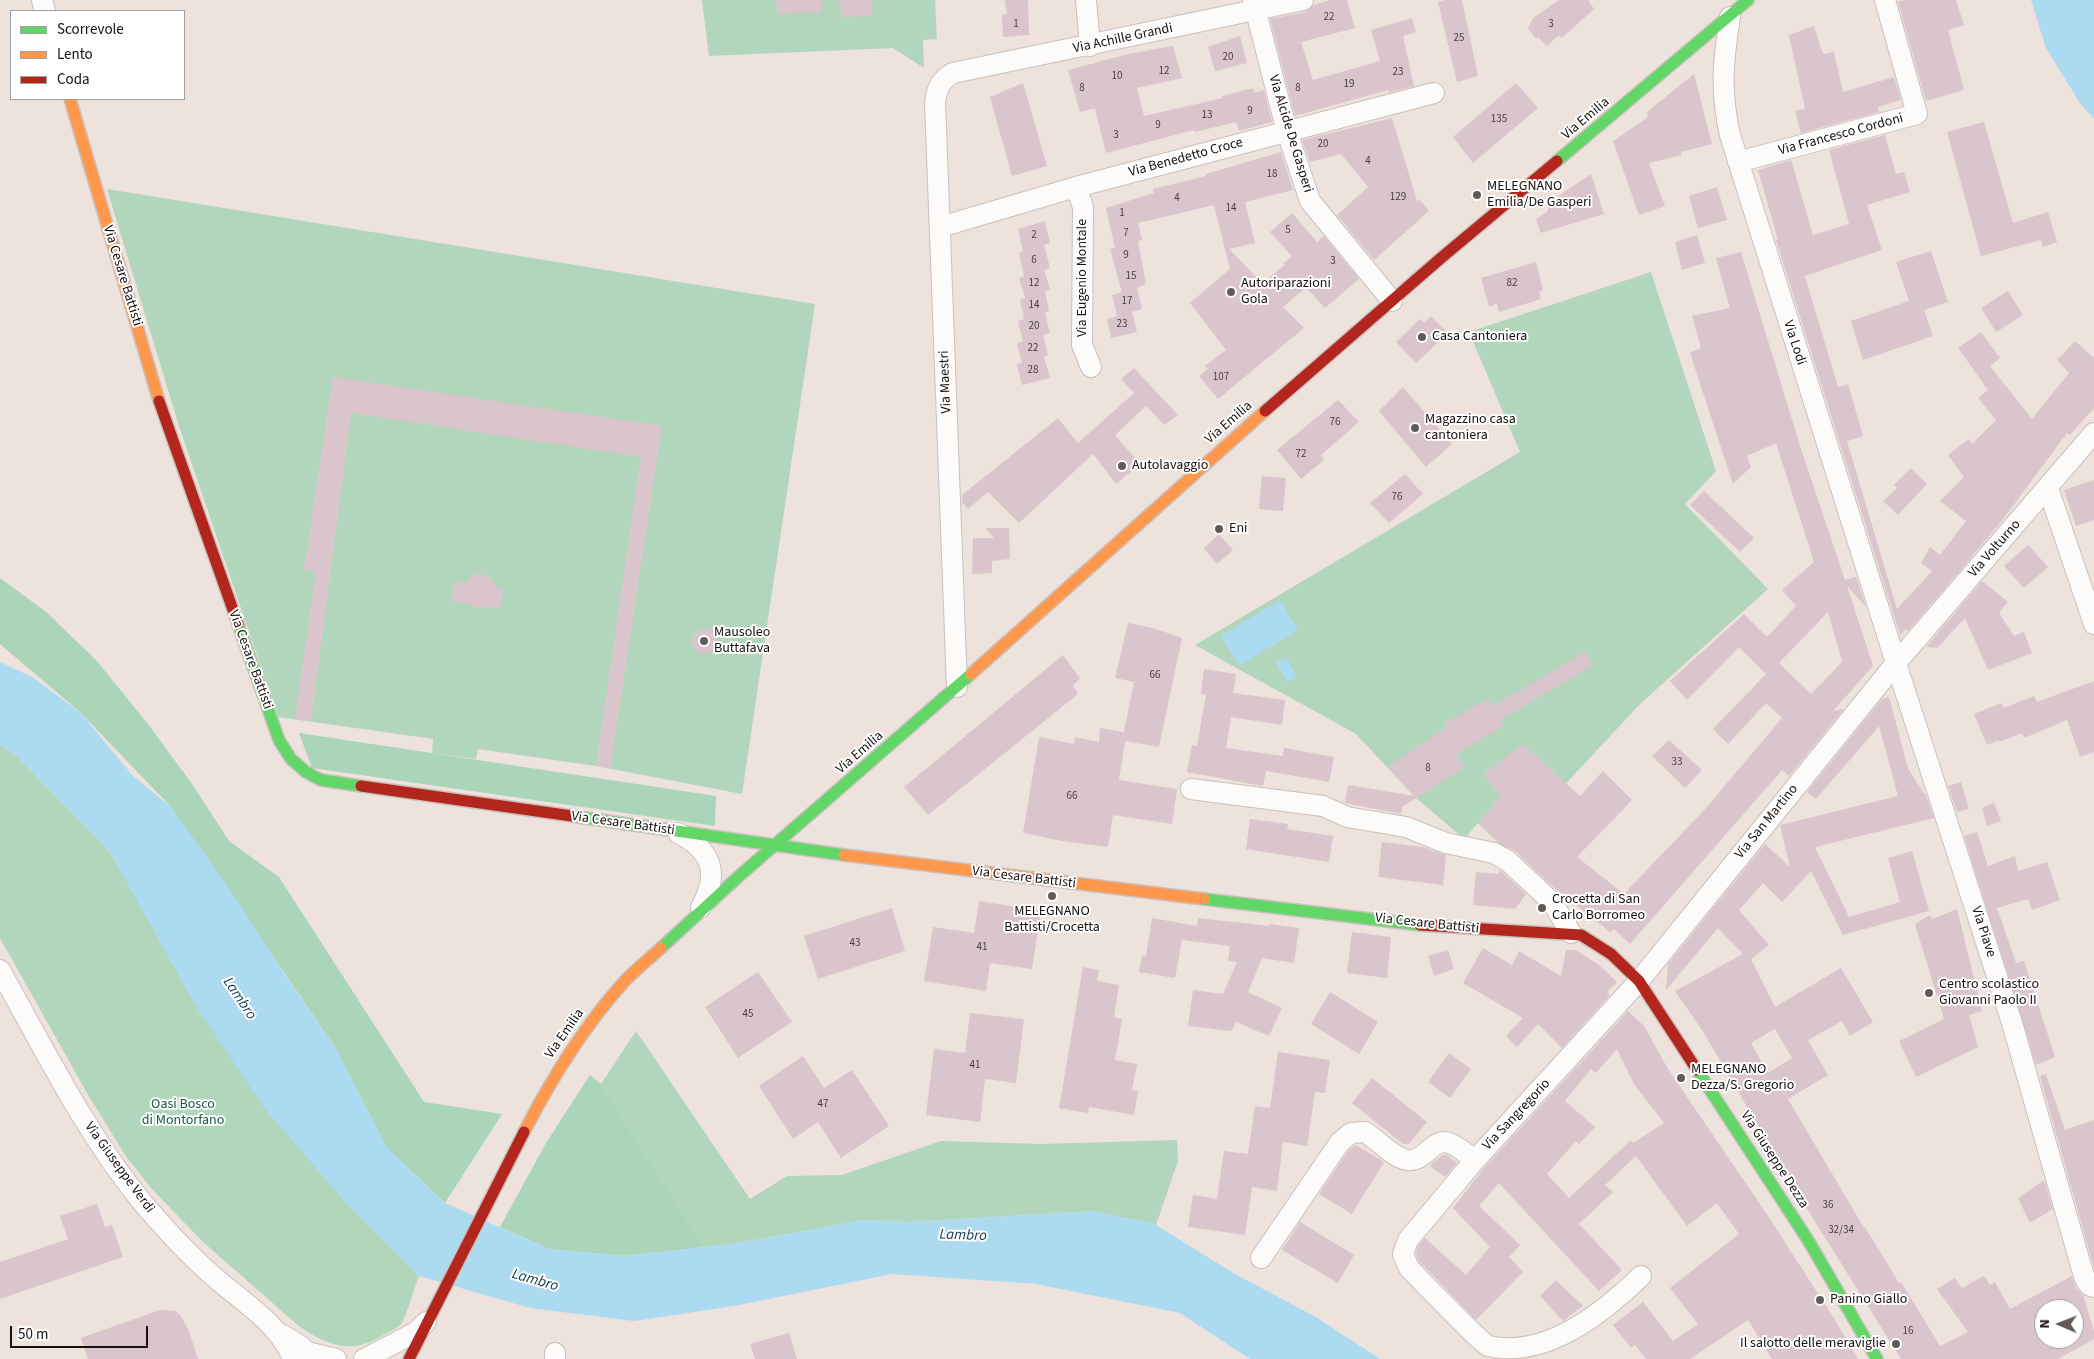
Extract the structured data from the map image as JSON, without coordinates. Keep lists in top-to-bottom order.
{
  "streets": {
    "street": [
      "Via Achille Grandi",
      "Via Emilia",
      "Via Alcide De Gasperi",
      "Via Francesco Cordoni",
      "Via Benedetto Croce",
      "Via Cesare Battisti",
      "Via Eugenio Montale",
      "Via Lodi",
      "Via Maestri",
      "Via Volturno",
      "Via San Martino",
      "Via Piave",
      "Via Sangregorio",
      "Via Giuseppe Dezza",
      "Via Giuseppe Verdi"
    ]
  },
  "crossings": [
    ["Via Achille Grandi", "Via Alcide De Gasperi"],
    ["Via Achille Grandi", "Via Maestri"],
    ["Via Emilia", "Via Alcide De Gasperi"],
    ["Via Emilia", "Via Cesare Battisti"],
    ["Via Emilia", "Via Lodi"],
    ["Via Emilia", "Via Maestri"],
    ["Via Alcide De Gasperi", "Via Benedetto Croce"],
    ["Via Francesco Cordoni", "Via Lodi"],
    ["Via Benedetto Croce", "Via Eugenio Montale"],
    ["Via Benedetto Croce", "Via Maestri"],
    ["Via Cesare Battisti", "Via San Martino"],
    ["Via Cesare Battisti", "Via Sangregorio"],
    ["Via Cesare Battisti", "Via Giuseppe Dezza"],
    ["Via Lodi", "Via Volturno"],
    ["Via Lodi", "Via San Martino"],
    ["Via Lodi", "Via Piave"],
    ["Via Volturno", "Via San Martino"],
    ["Via Volturno", "Via Piave"],
    ["Via San Martino", "Via Piave"],
    ["Via San Martino", "Via Sangregorio"],
    ["Via San Martino", "Via Giuseppe Dezza"],
    ["Via Sangregorio", "Via Giuseppe Dezza"]
  ],
  "water": ["Lambro"],
  "parks": ["Oasi Bosco di Montorfano"],
  "places": [
    "MELEGNANO Emilia/De Gasperi",
    "Autoriparazioni Gola",
    "Casa Cantoniera",
    "Magazzino casa cantoniera",
    "Autolavaggio",
    "Eni",
    "Mausoleo Buttafava",
    "MELEGNANO Battisti/Crocetta",
    "Crocetta di San Carlo Borromeo",
    "Centro scolastico Giovanni Paolo II",
    "MELEGNANO Dezza/S. Gregorio",
    "Panino Giallo",
    "Il salotto delle meraviglie"
  ],
  "house_numbers": [
    "22",
    "1",
    "3",
    "25",
    "20",
    "12",
    "23",
    "10",
    "19",
    "8",
    "8",
    "9",
    "13",
    "135",
    "9",
    "3",
    "20",
    "4",
    "18",
    "129",
    "4",
    "14",
    "1",
    "5",
    "7",
    "2",
    "9",
    "6",
    "3",
    "15",
    "12",
    "82",
    "17",
    "14",
    "23",
    "20",
    "22",
    "28",
    "107",
    "76",
    "72",
    "76",
    "66",
    "33",
    "8",
    "66",
    "43",
    "41",
    "45",
    "41",
    "47",
    "36",
    "32/34",
    "16"
  ],
  "legend": ["Scorrevole", "Lento", "Coda"],
  "scale_bar": "50 m",
  "north": "left"
}
